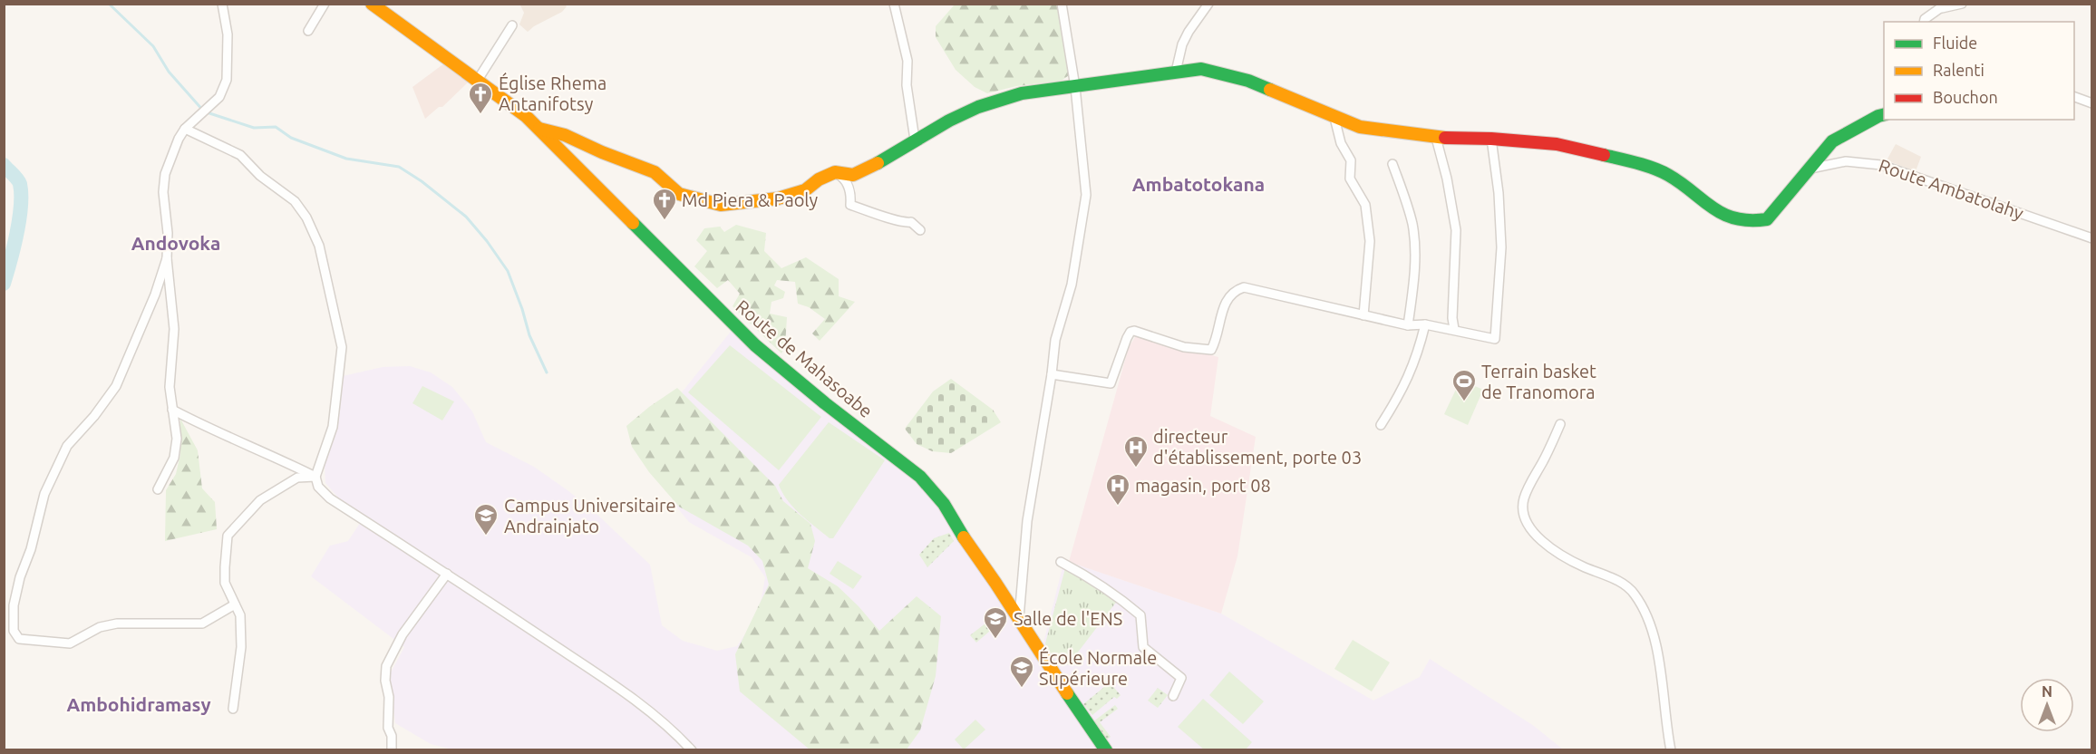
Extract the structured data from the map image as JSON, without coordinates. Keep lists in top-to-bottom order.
{
  "streets": {
    "street": ["Route Ambatolahy", "Route de Mahasoabe"]
  },
  "districts": ["Ambatotokana", "Andovoka", "Ambohidramasy"],
  "places": {
    "church": ["Église Rhema Antanifotsy", "Md Piera & Paoly"],
    "sports": ["Terrain basket de Tranomora"],
    "hospital": ["directeur d'établissement, porte 03", "magasin, port 08"],
    "school or university": ["Campus Universitaire Andrainjato", "Salle de l'ENS", "École Normale Supérieure"]
  },
  "legend": ["Fluide", "Ralenti", "Bouchon"],
  "north": "top"
}
